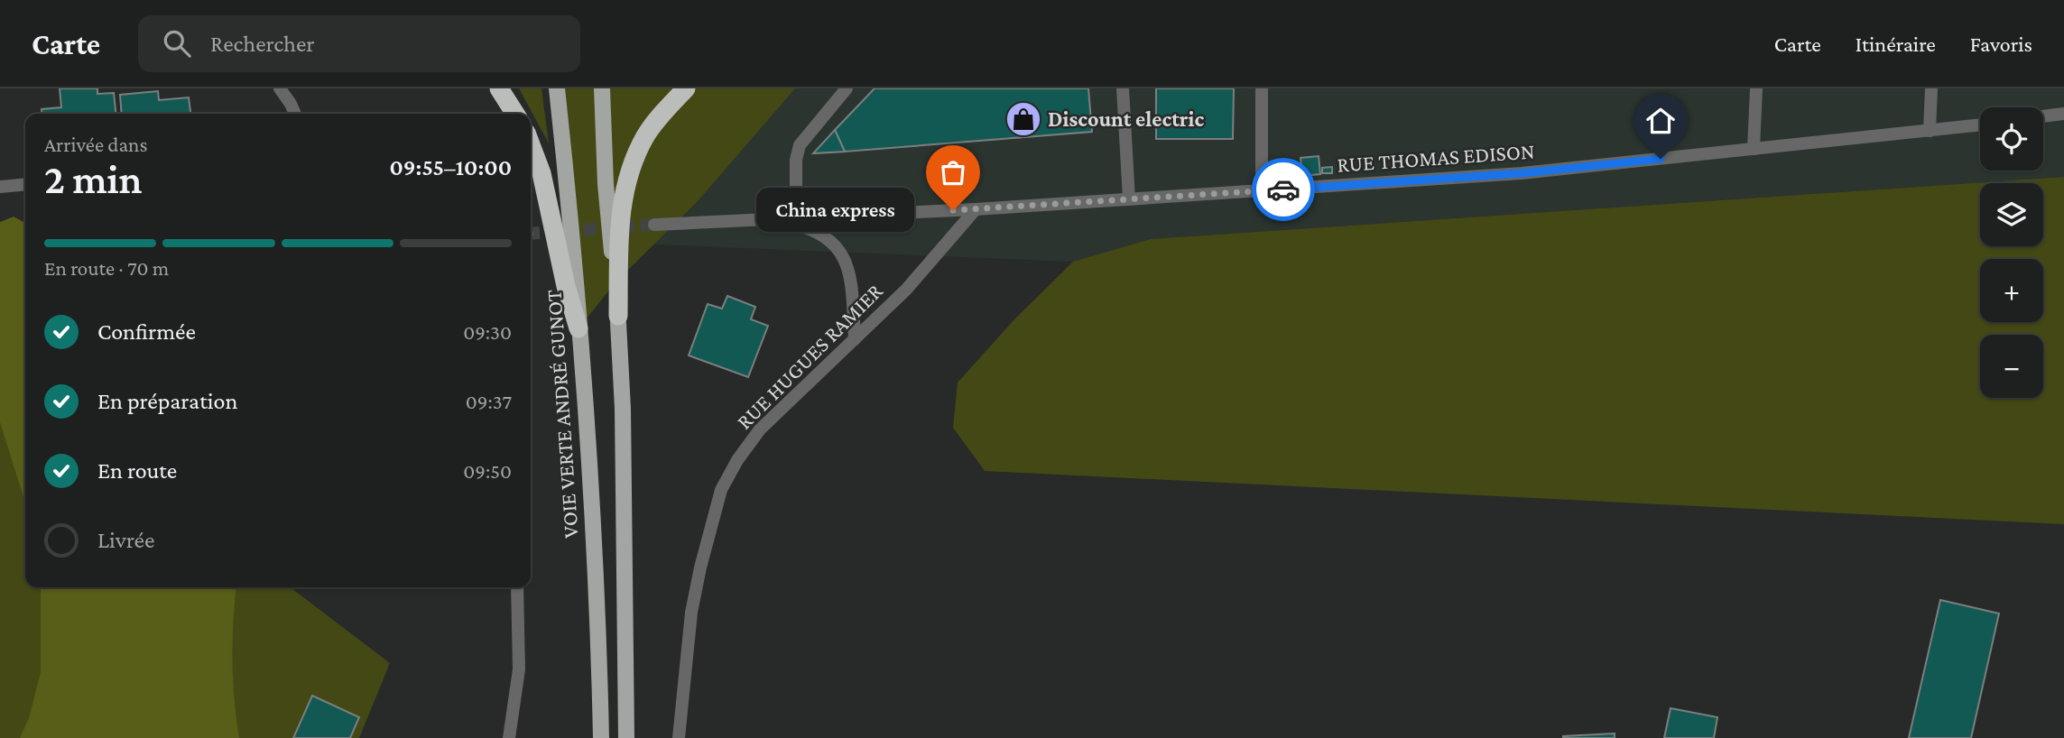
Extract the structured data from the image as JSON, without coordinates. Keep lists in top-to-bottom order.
{
  "streets": {
    "main road": ["VOIE VERTE ANDRÉ GUNOT"],
    "street": ["RUE THOMAS EDISON", "RUE HUGUES RAMIER"]
  },
  "crossings": [
    ["RUE THOMAS EDISON", "RUE HUGUES RAMIER"]
  ],
  "places": {
    "shop": ["Discount electric"],
    "other": ["China express"]
  },
  "page": {
    "header": "Carte",
    "search": "Rechercher",
    "nav": ["Carte", "Itinéraire", "Favoris"],
    "map_buttons": ["+", "−"],
    "heading": ["2 min", "Arrivée dans", "09:55–10:00"],
    "bubble": "China express",
    "bar": "En route · 70 m",
    "list": [
      ["Confirmée", "09:30"],
      ["En préparation", "09:37"],
      ["En route", "09:50"],
      "Livrée"
    ]
  }
}
